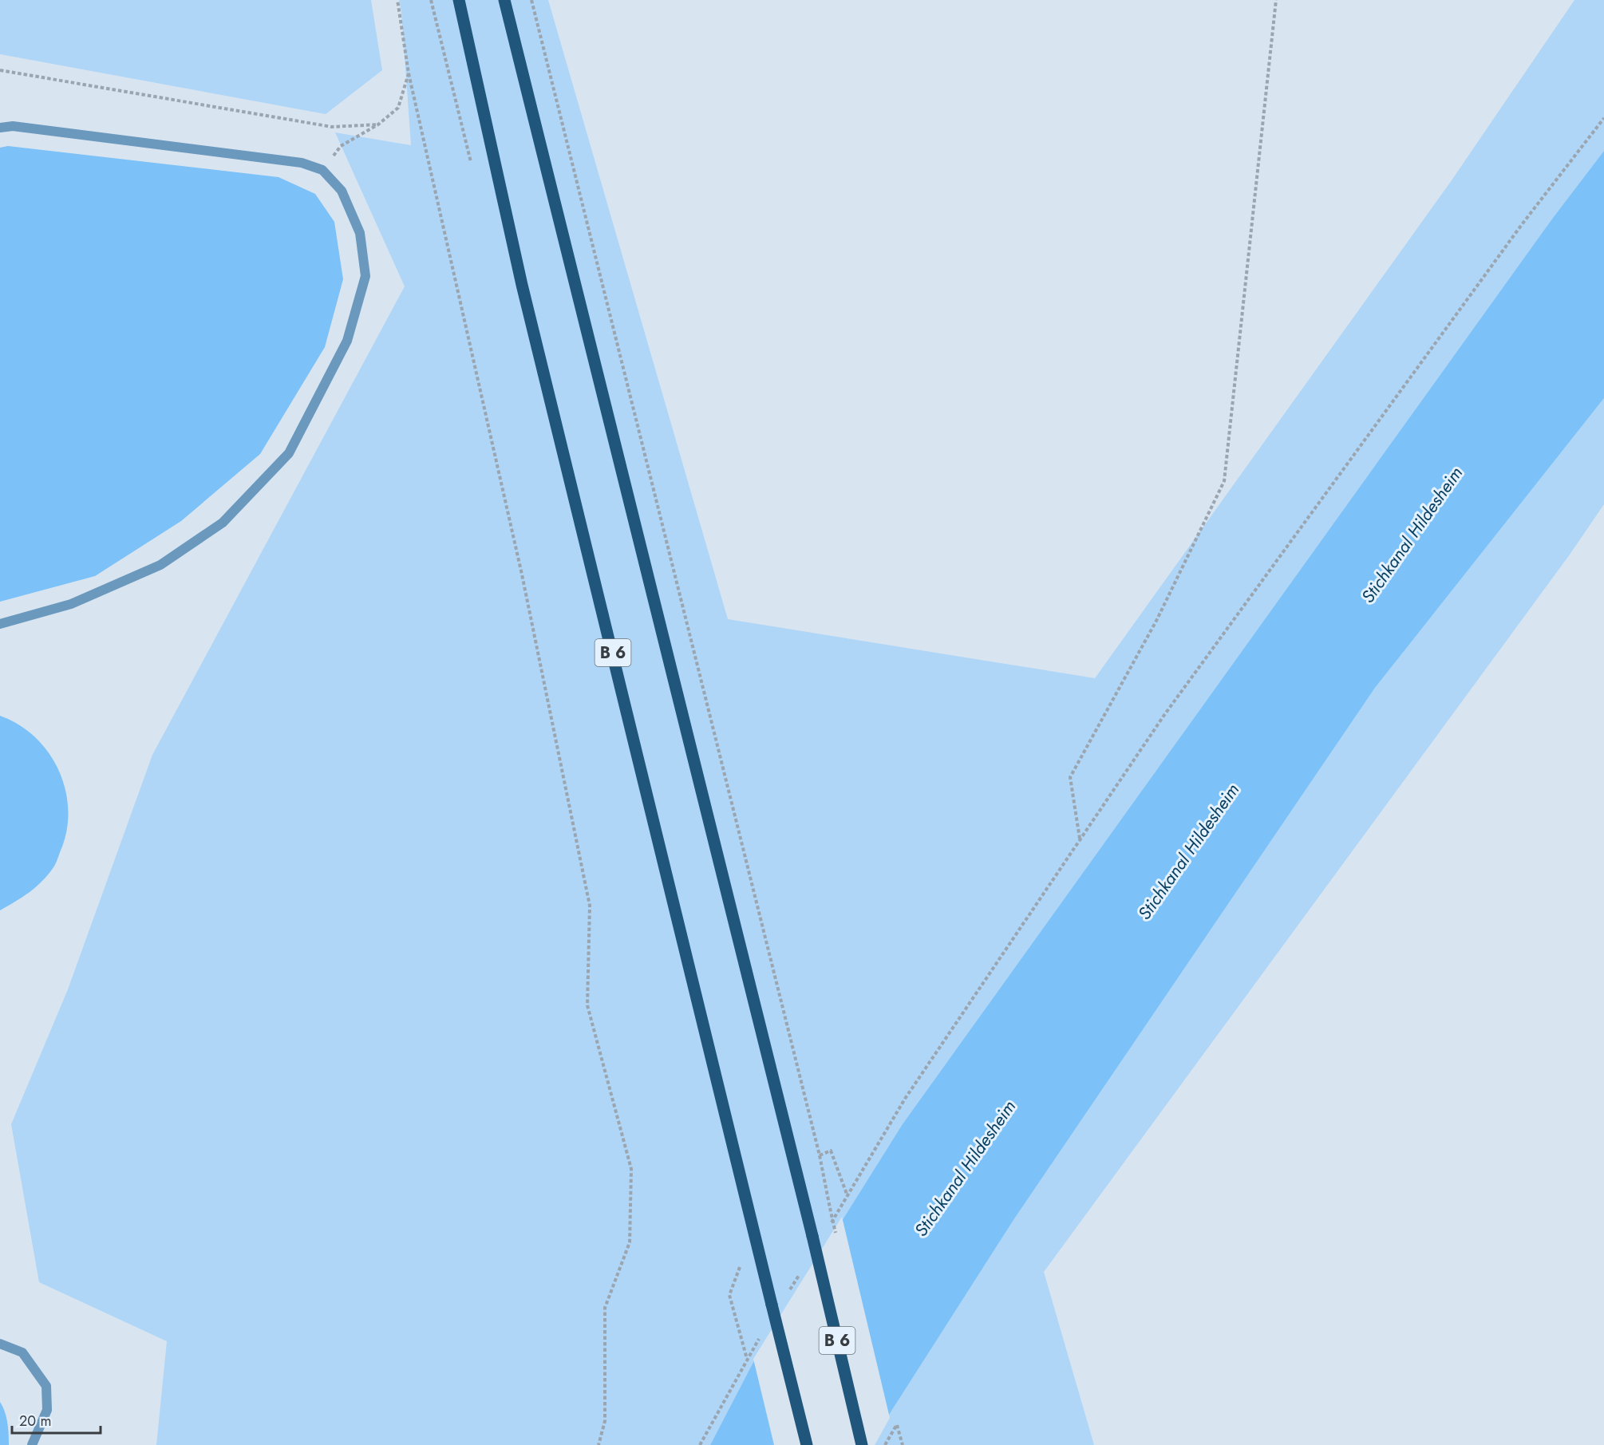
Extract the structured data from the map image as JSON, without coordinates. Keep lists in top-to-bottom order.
{
  "streets": {
    "main road": ["B 6"]
  },
  "water": ["Stichkanal Hildesheim"],
  "scale_bar": "20 m"
}
